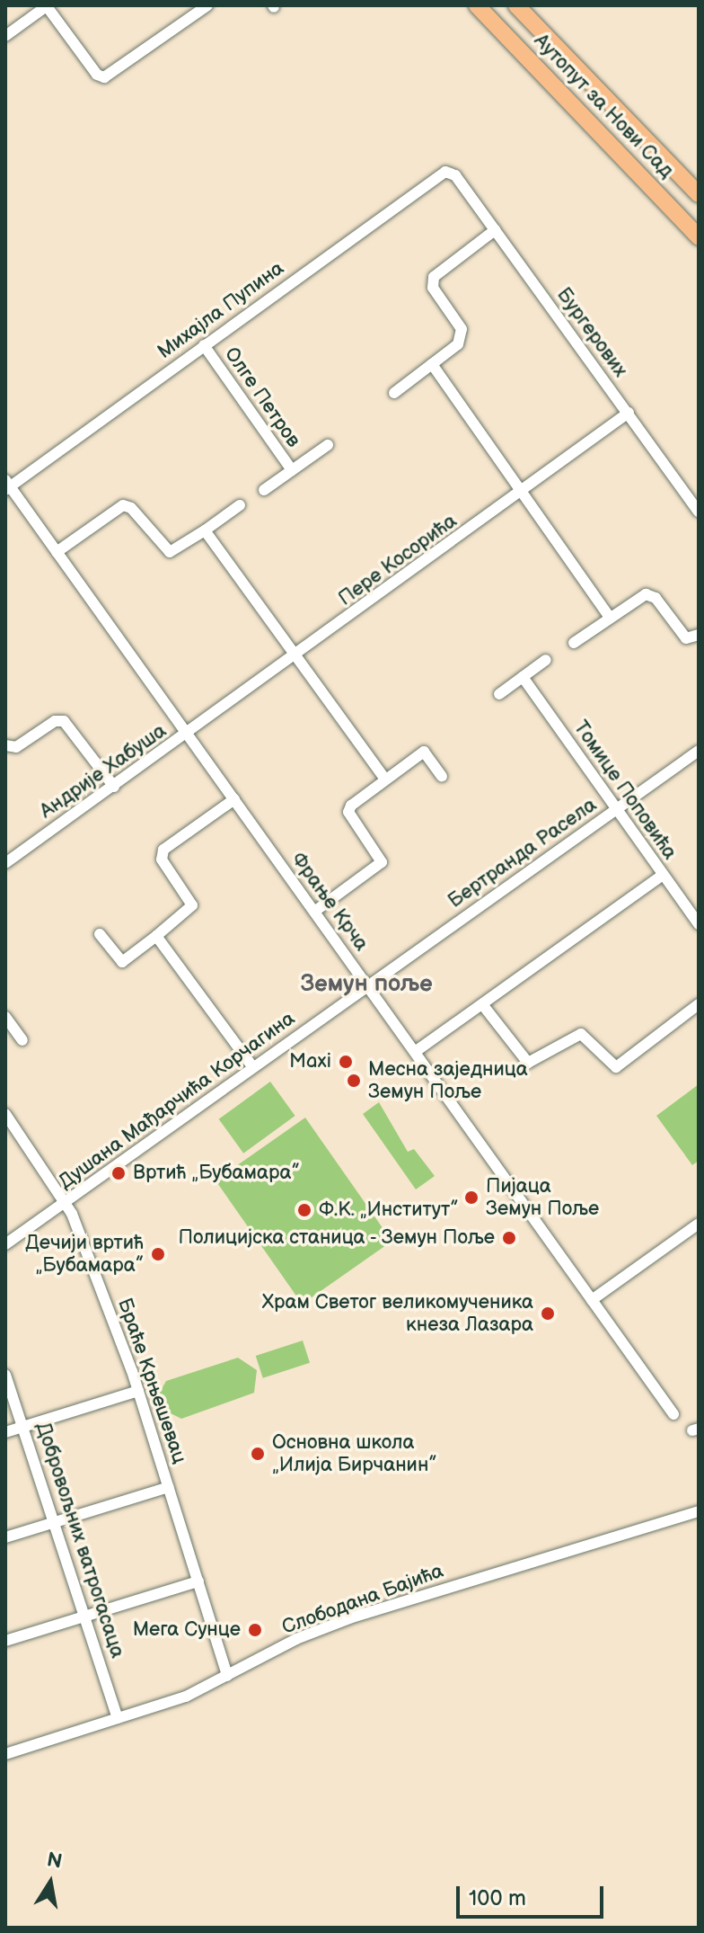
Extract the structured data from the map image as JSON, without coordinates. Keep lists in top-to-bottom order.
{
  "streets": {
    "main road": ["Аутопут за Нови Сад"],
    "street": [
      "Михајла Пупина",
      "Бургерових",
      "Олге Петров",
      "Пере Косорића",
      "Андрије Хабуша",
      "Томице Поповића",
      "Бертранда Расела",
      "Фрање Крча",
      "Душана Мађарчића Корчагина",
      "Браће Крњешевац",
      "Добровољних ватрогасаца",
      "Слободана Бајића"
    ]
  },
  "crossings": [
    ["Михајла Пупина", "Бургерових"],
    ["Михајла Пупина", "Олге Петров"],
    ["Михајла Пупина", "Фрање Крча"],
    ["Бургерових", "Пере Косорића"],
    ["Пере Косорића", "Андрије Хабуша"],
    ["Пере Косорића", "Фрање Крча"],
    ["Андрије Хабуша", "Фрање Крча"],
    ["Томице Поповића", "Бертранда Расела"],
    ["Бертранда Расела", "Фрање Крча"],
    ["Бертранда Расела", "Душана Мађарчића Корчагина"],
    ["Фрање Крча", "Душана Мађарчића Корчагина"],
    ["Душана Мађарчића Корчагина", "Браће Крњешевац"],
    ["Браће Крњешевац", "Слободана Бајића"],
    ["Добровољних ватрогасаца", "Слободана Бајића"]
  ],
  "districts": ["Земун поље"],
  "places": [
    "Maxi",
    "Месна заједница Земун Поље",
    "Вртић „Бубамара”",
    "Пијаца Земун Поље",
    "Ф.К. „Институт”",
    "Полицијска станица - Земун Поље",
    "Дечији вртић „Бубамара”",
    "Храм Светог великомученика кнеза Лазара",
    "Основна школа „Илија Бирчанин”",
    "Мега Сунце"
  ],
  "scale_bar": "100 m",
  "north": "top"
}
